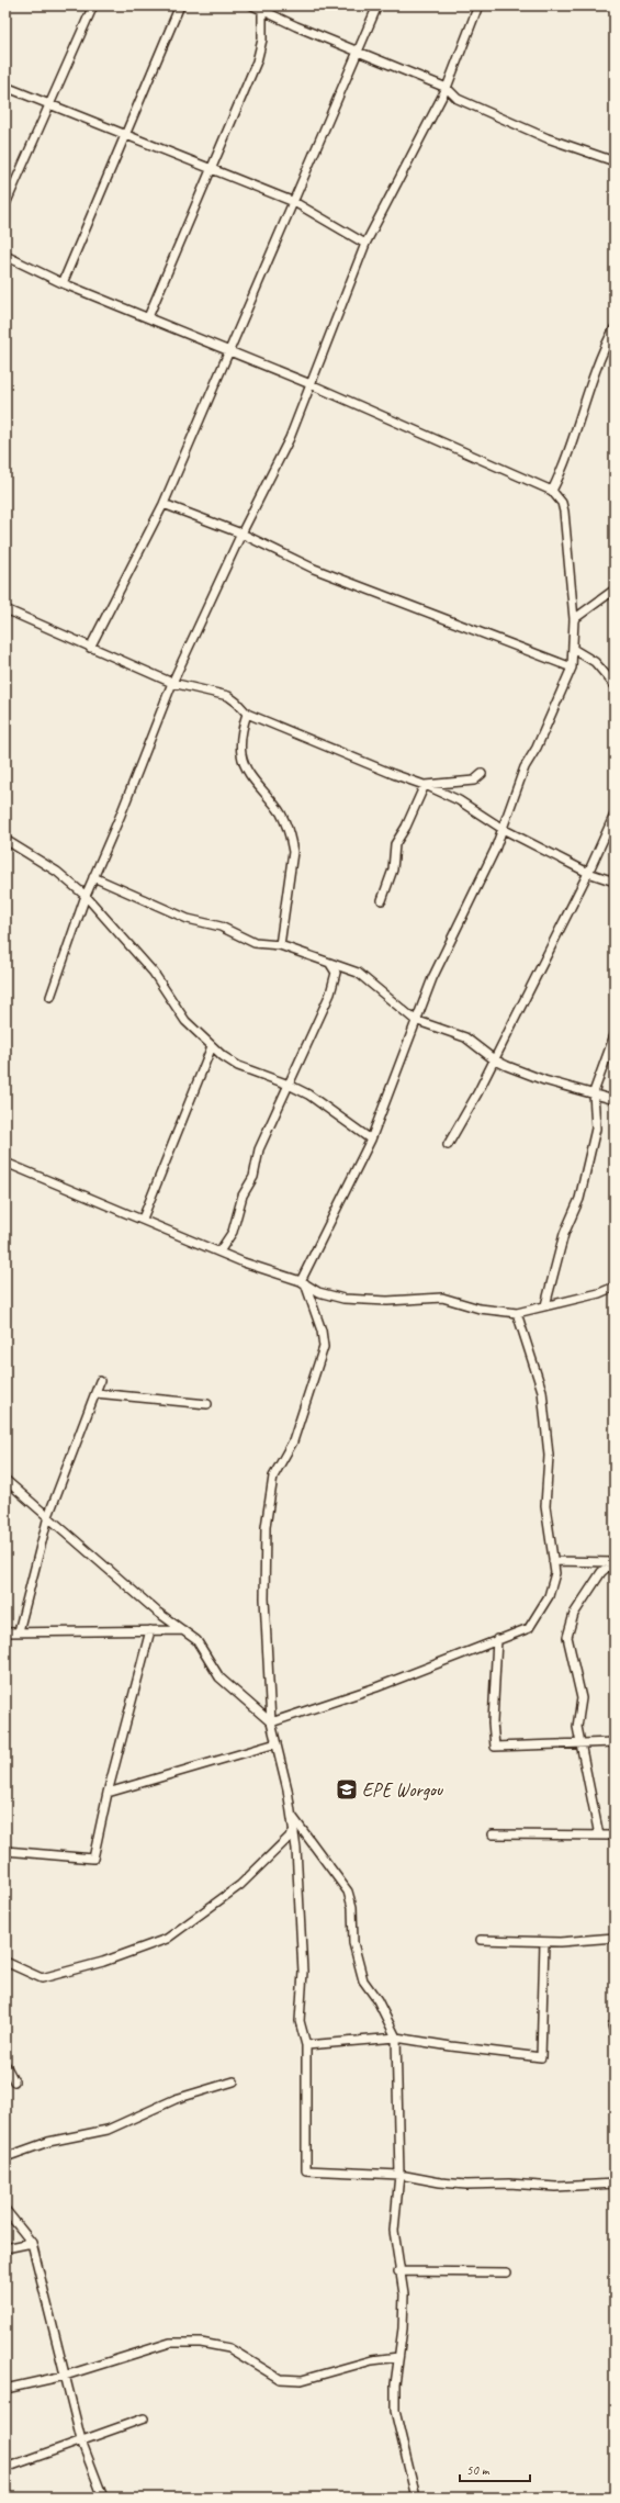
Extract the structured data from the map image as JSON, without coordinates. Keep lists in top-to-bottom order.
{
  "places": {
    "school or university": ["EPE Worgou"]
  },
  "scale_bar": "50 m"
}
